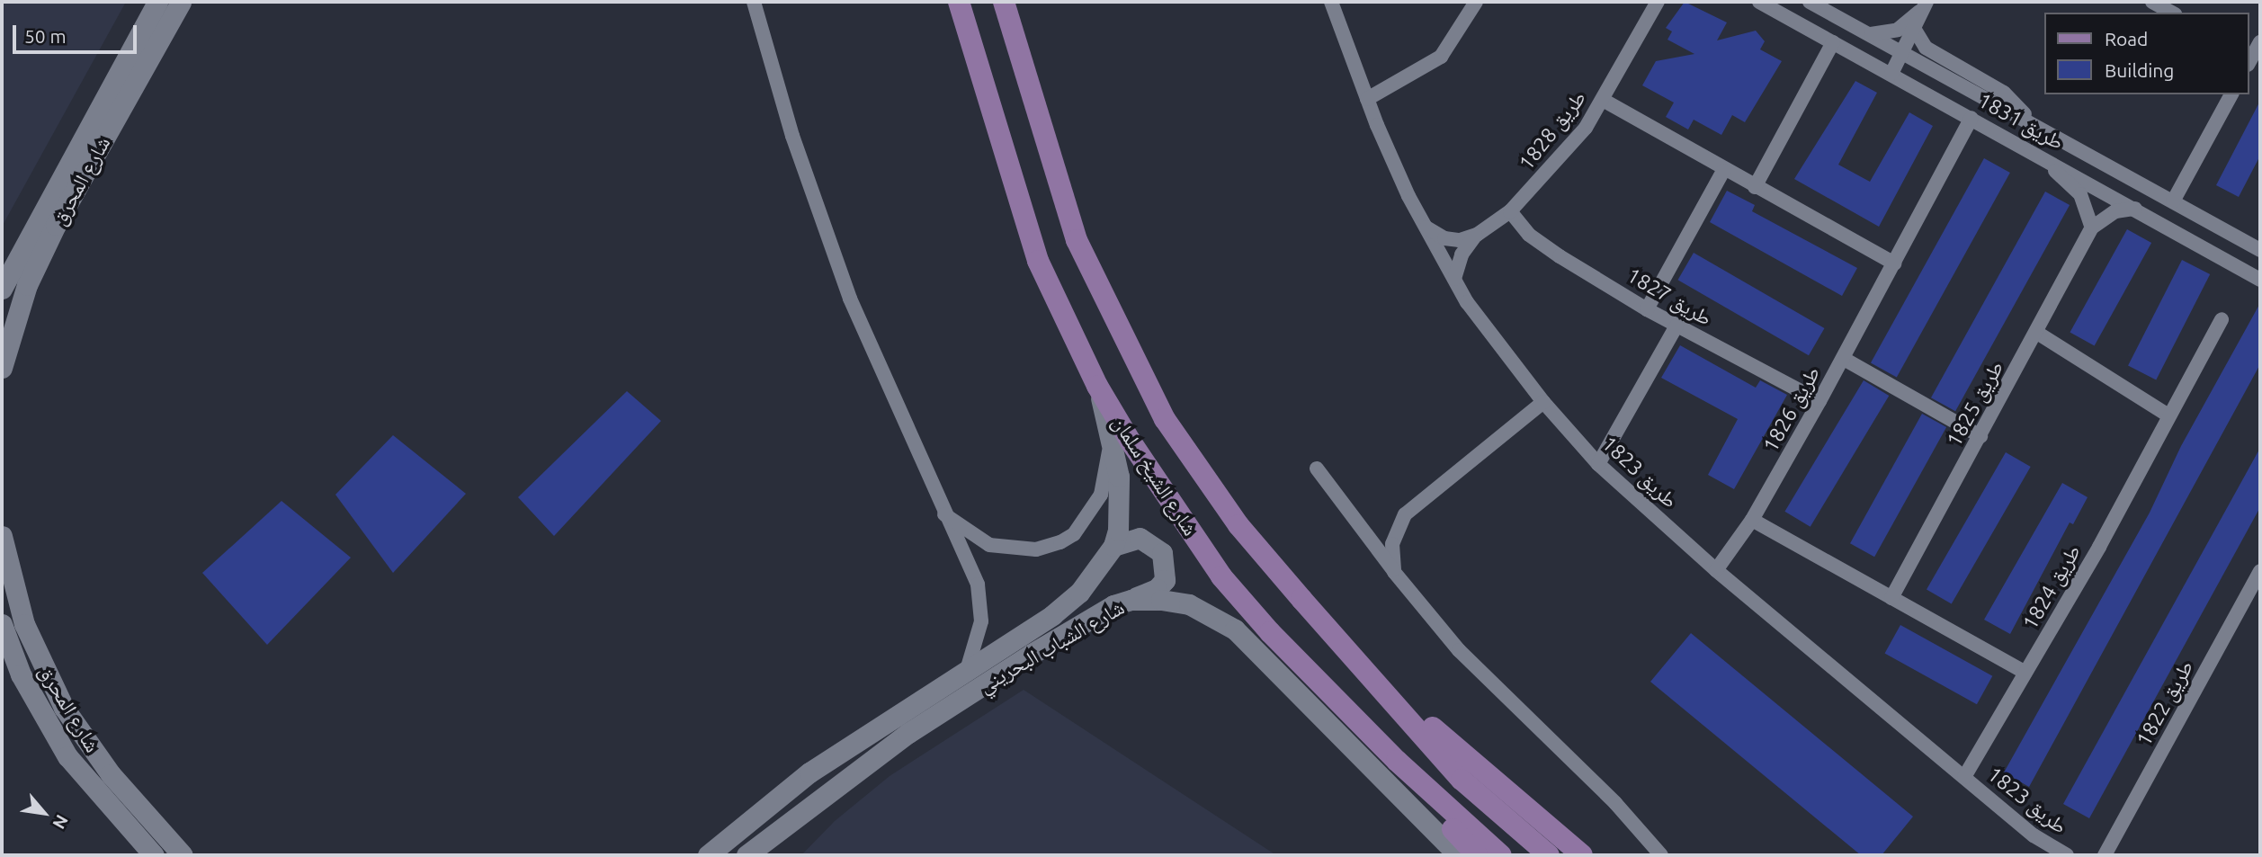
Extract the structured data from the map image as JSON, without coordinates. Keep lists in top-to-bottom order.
{
  "streets": {
    "main road": ["شارع الشيخ سلمان"],
    "street": [
      "طريق 1831",
      "طريق 1828",
      "شارع المحرق",
      "طريق 1827",
      "طريق 1825",
      "طريق 1826",
      "طريق 1823",
      "طريق 1824",
      "شارع الشباب البحريني",
      "طريق 1822"
    ]
  },
  "crossings": [
    ["طريق 1831", "طريق 1826"],
    ["طريق 1828", "طريق 1827"],
    ["طريق 1828", "طريق 1823"],
    ["طريق 1827", "طريق 1826"],
    ["طريق 1826", "طريق 1823"],
    ["طريق 1823", "طريق 1824"],
    ["شارع الشيخ سلمان", "شارع الشباب البحريني"]
  ],
  "legend": ["Road", "Building"],
  "scale_bar": "50 m",
  "north": "bottom right"
}
